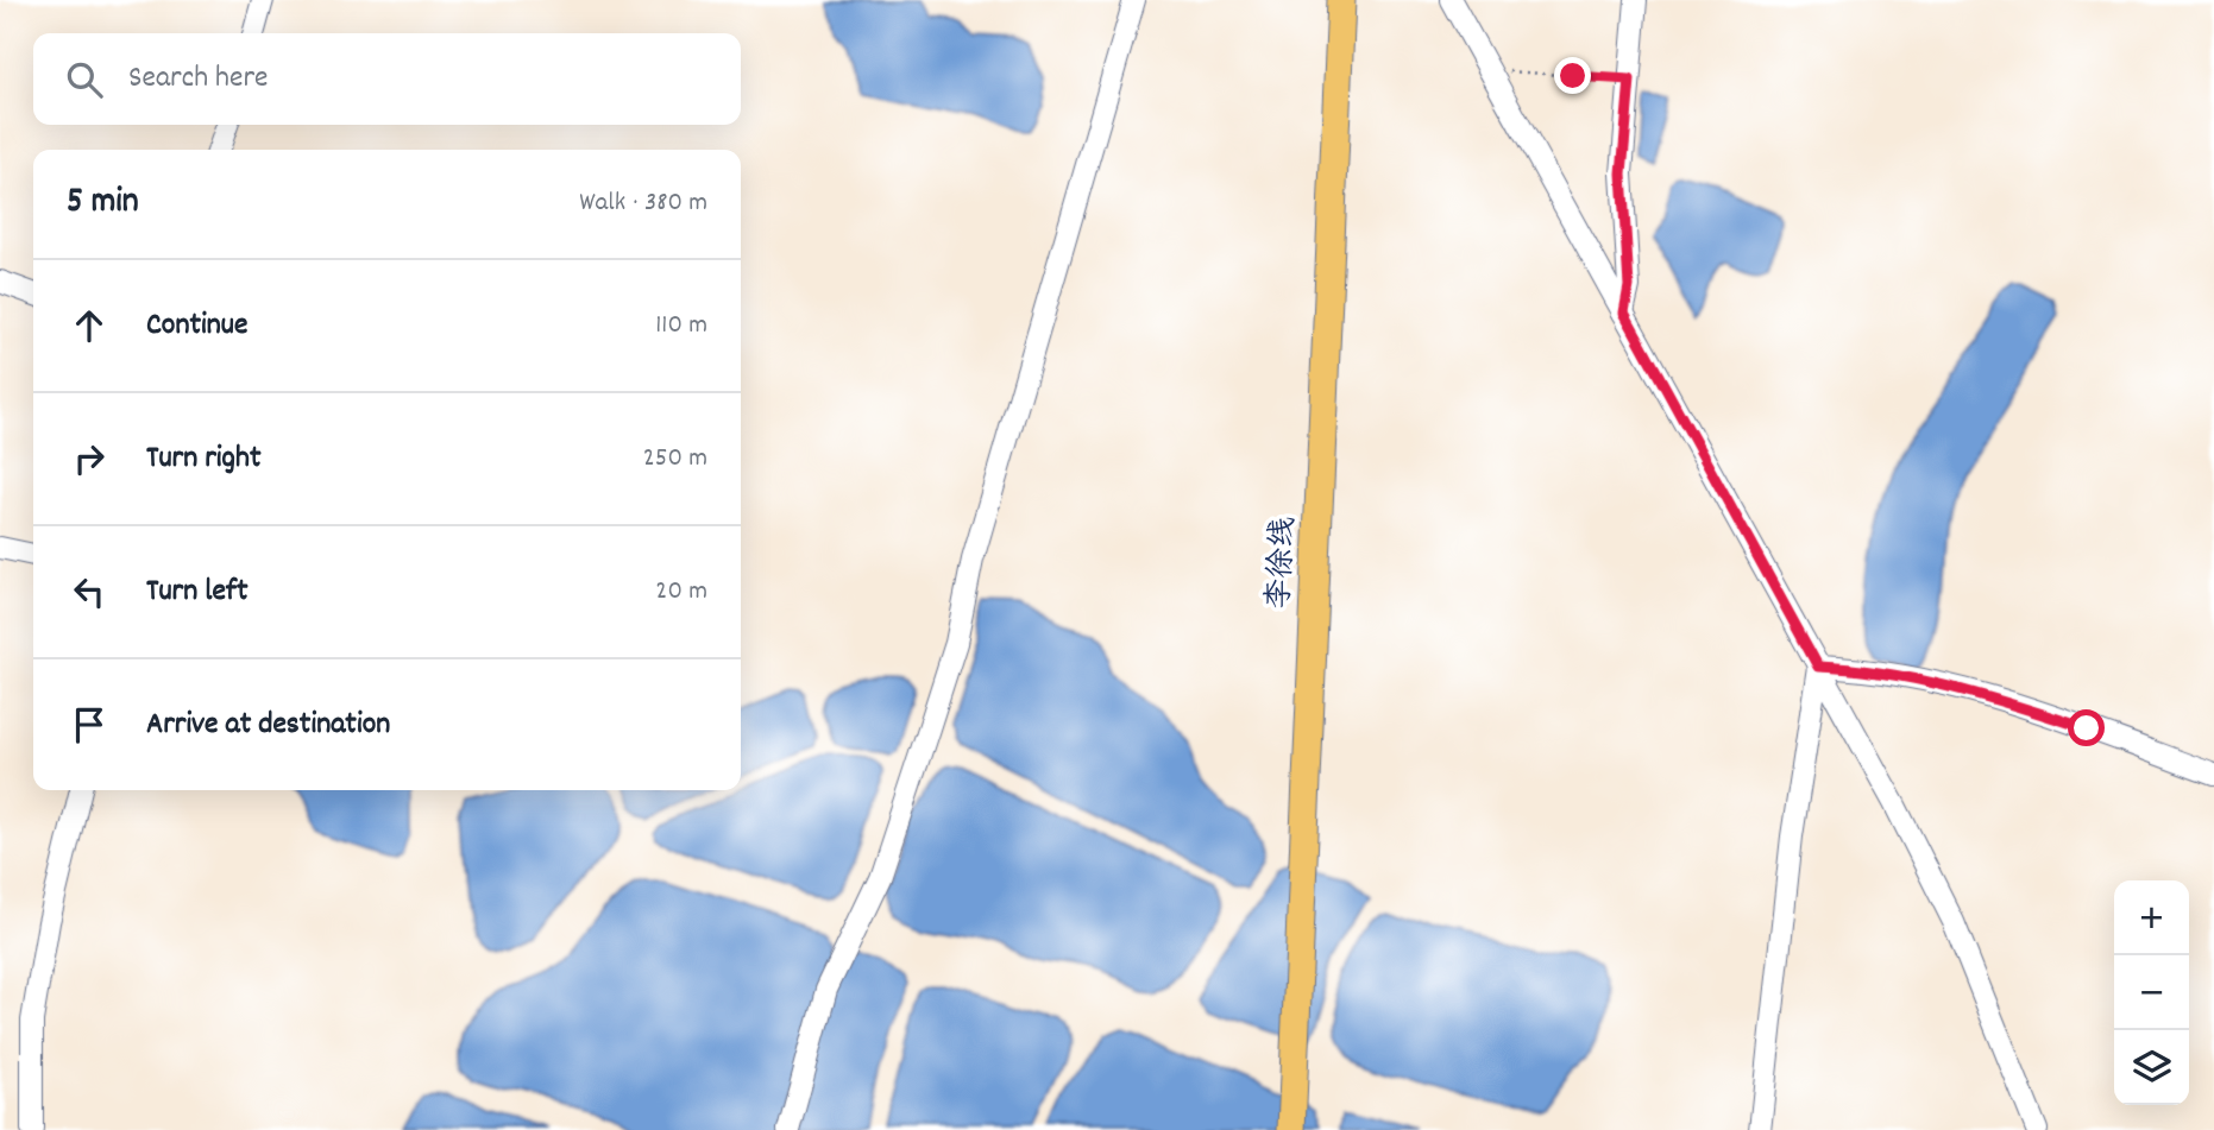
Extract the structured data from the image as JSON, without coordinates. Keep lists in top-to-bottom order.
{
  "streets": {
    "main road": ["李徐线"]
  },
  "page": {
    "search": "Search here",
    "heading": ["5 min", "Walk · 380 m"],
    "list": [
      ["Continue", "110 m"],
      ["Turn right", "250 m"],
      ["Turn left", "20 m"],
      "Arrive at destination"
    ],
    "map_buttons": ["+", "−"]
  }
}
